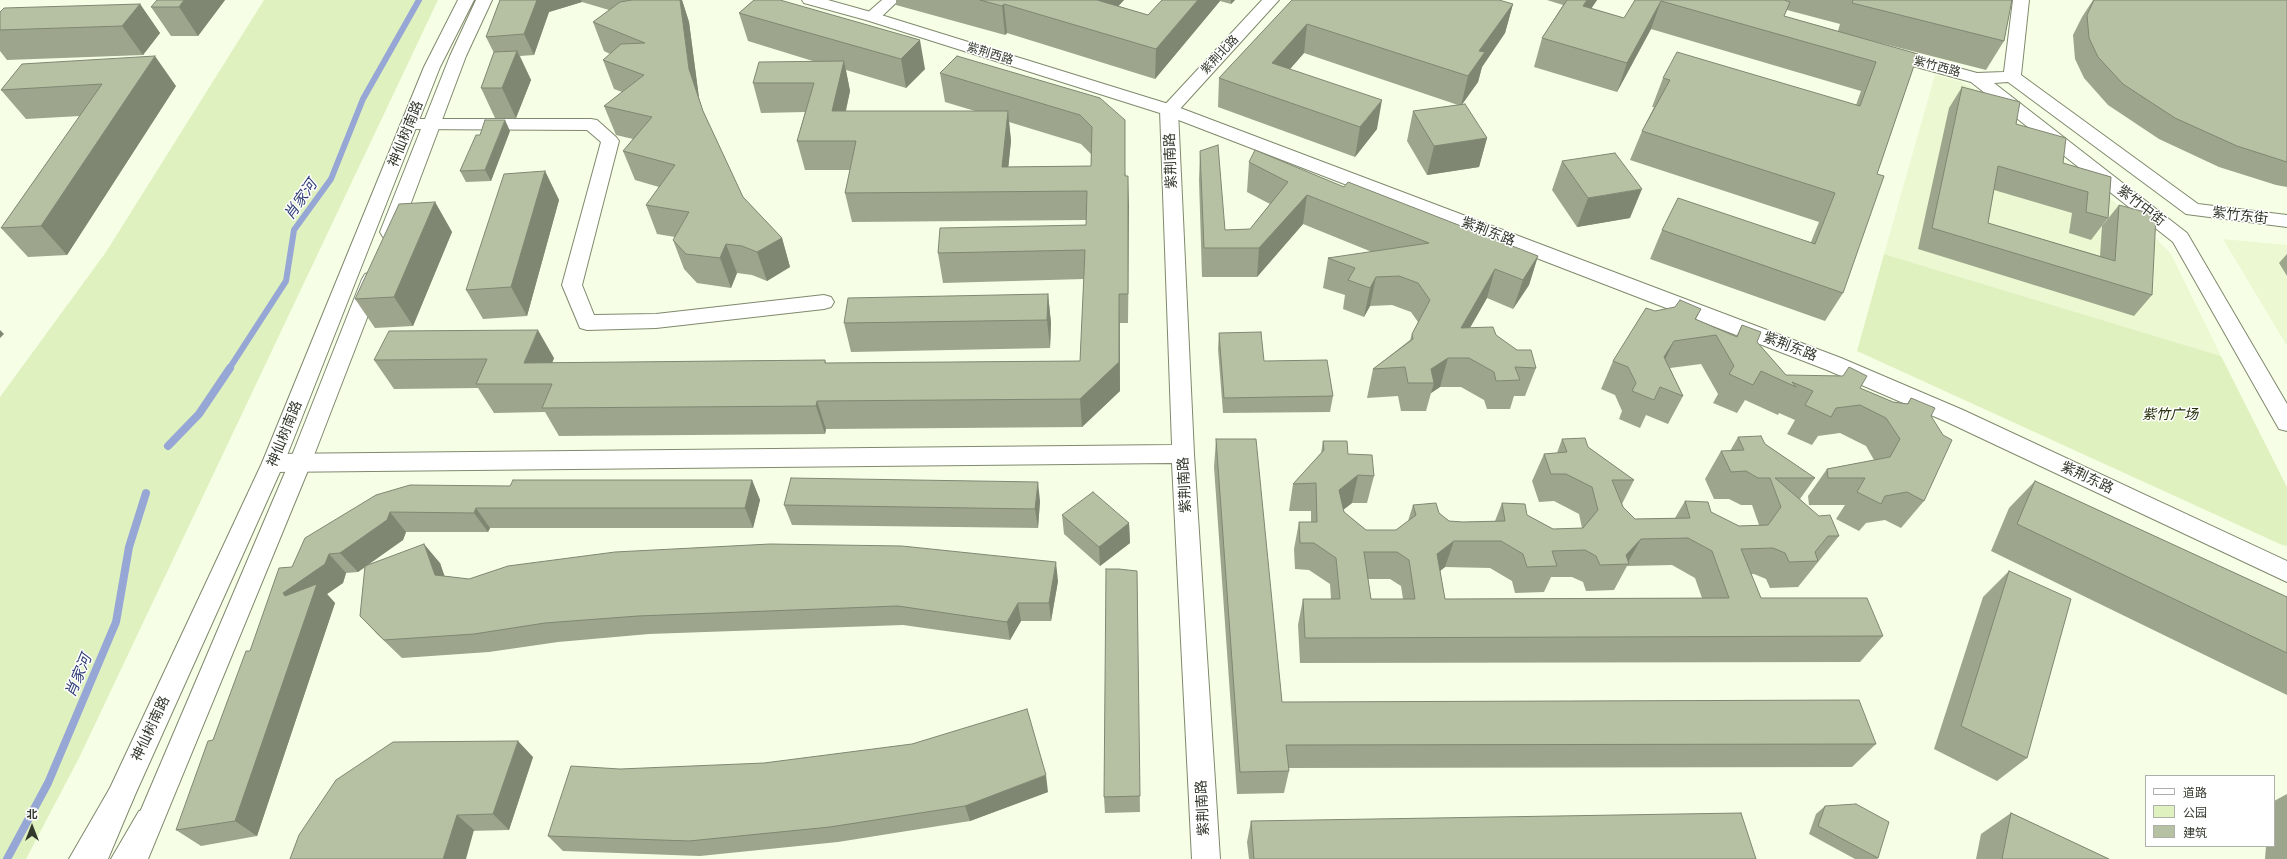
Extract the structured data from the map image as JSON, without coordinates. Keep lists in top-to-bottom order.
{
  "streets": {
    "main road": [
      "紫荆西路",
      "紫荆北路",
      "紫竹西路",
      "神仙树南路",
      "紫荆南路",
      "紫竹中街",
      "紫竹东街",
      "紫荆东路"
    ]
  },
  "crossings": [
    ["紫荆西路", "紫荆北路"],
    ["紫荆西路", "紫荆南路"],
    ["紫荆西路", "紫荆东路"],
    ["紫荆北路", "紫荆南路"],
    ["紫荆北路", "紫荆东路"],
    ["紫竹西路", "紫竹中街"],
    ["紫荆南路", "紫荆东路"],
    ["紫竹中街", "紫竹东街"]
  ],
  "water": ["肖家河"],
  "parks": ["紫竹广场"],
  "legend": ["道路", "公园", "建筑"],
  "north": "top"
}
